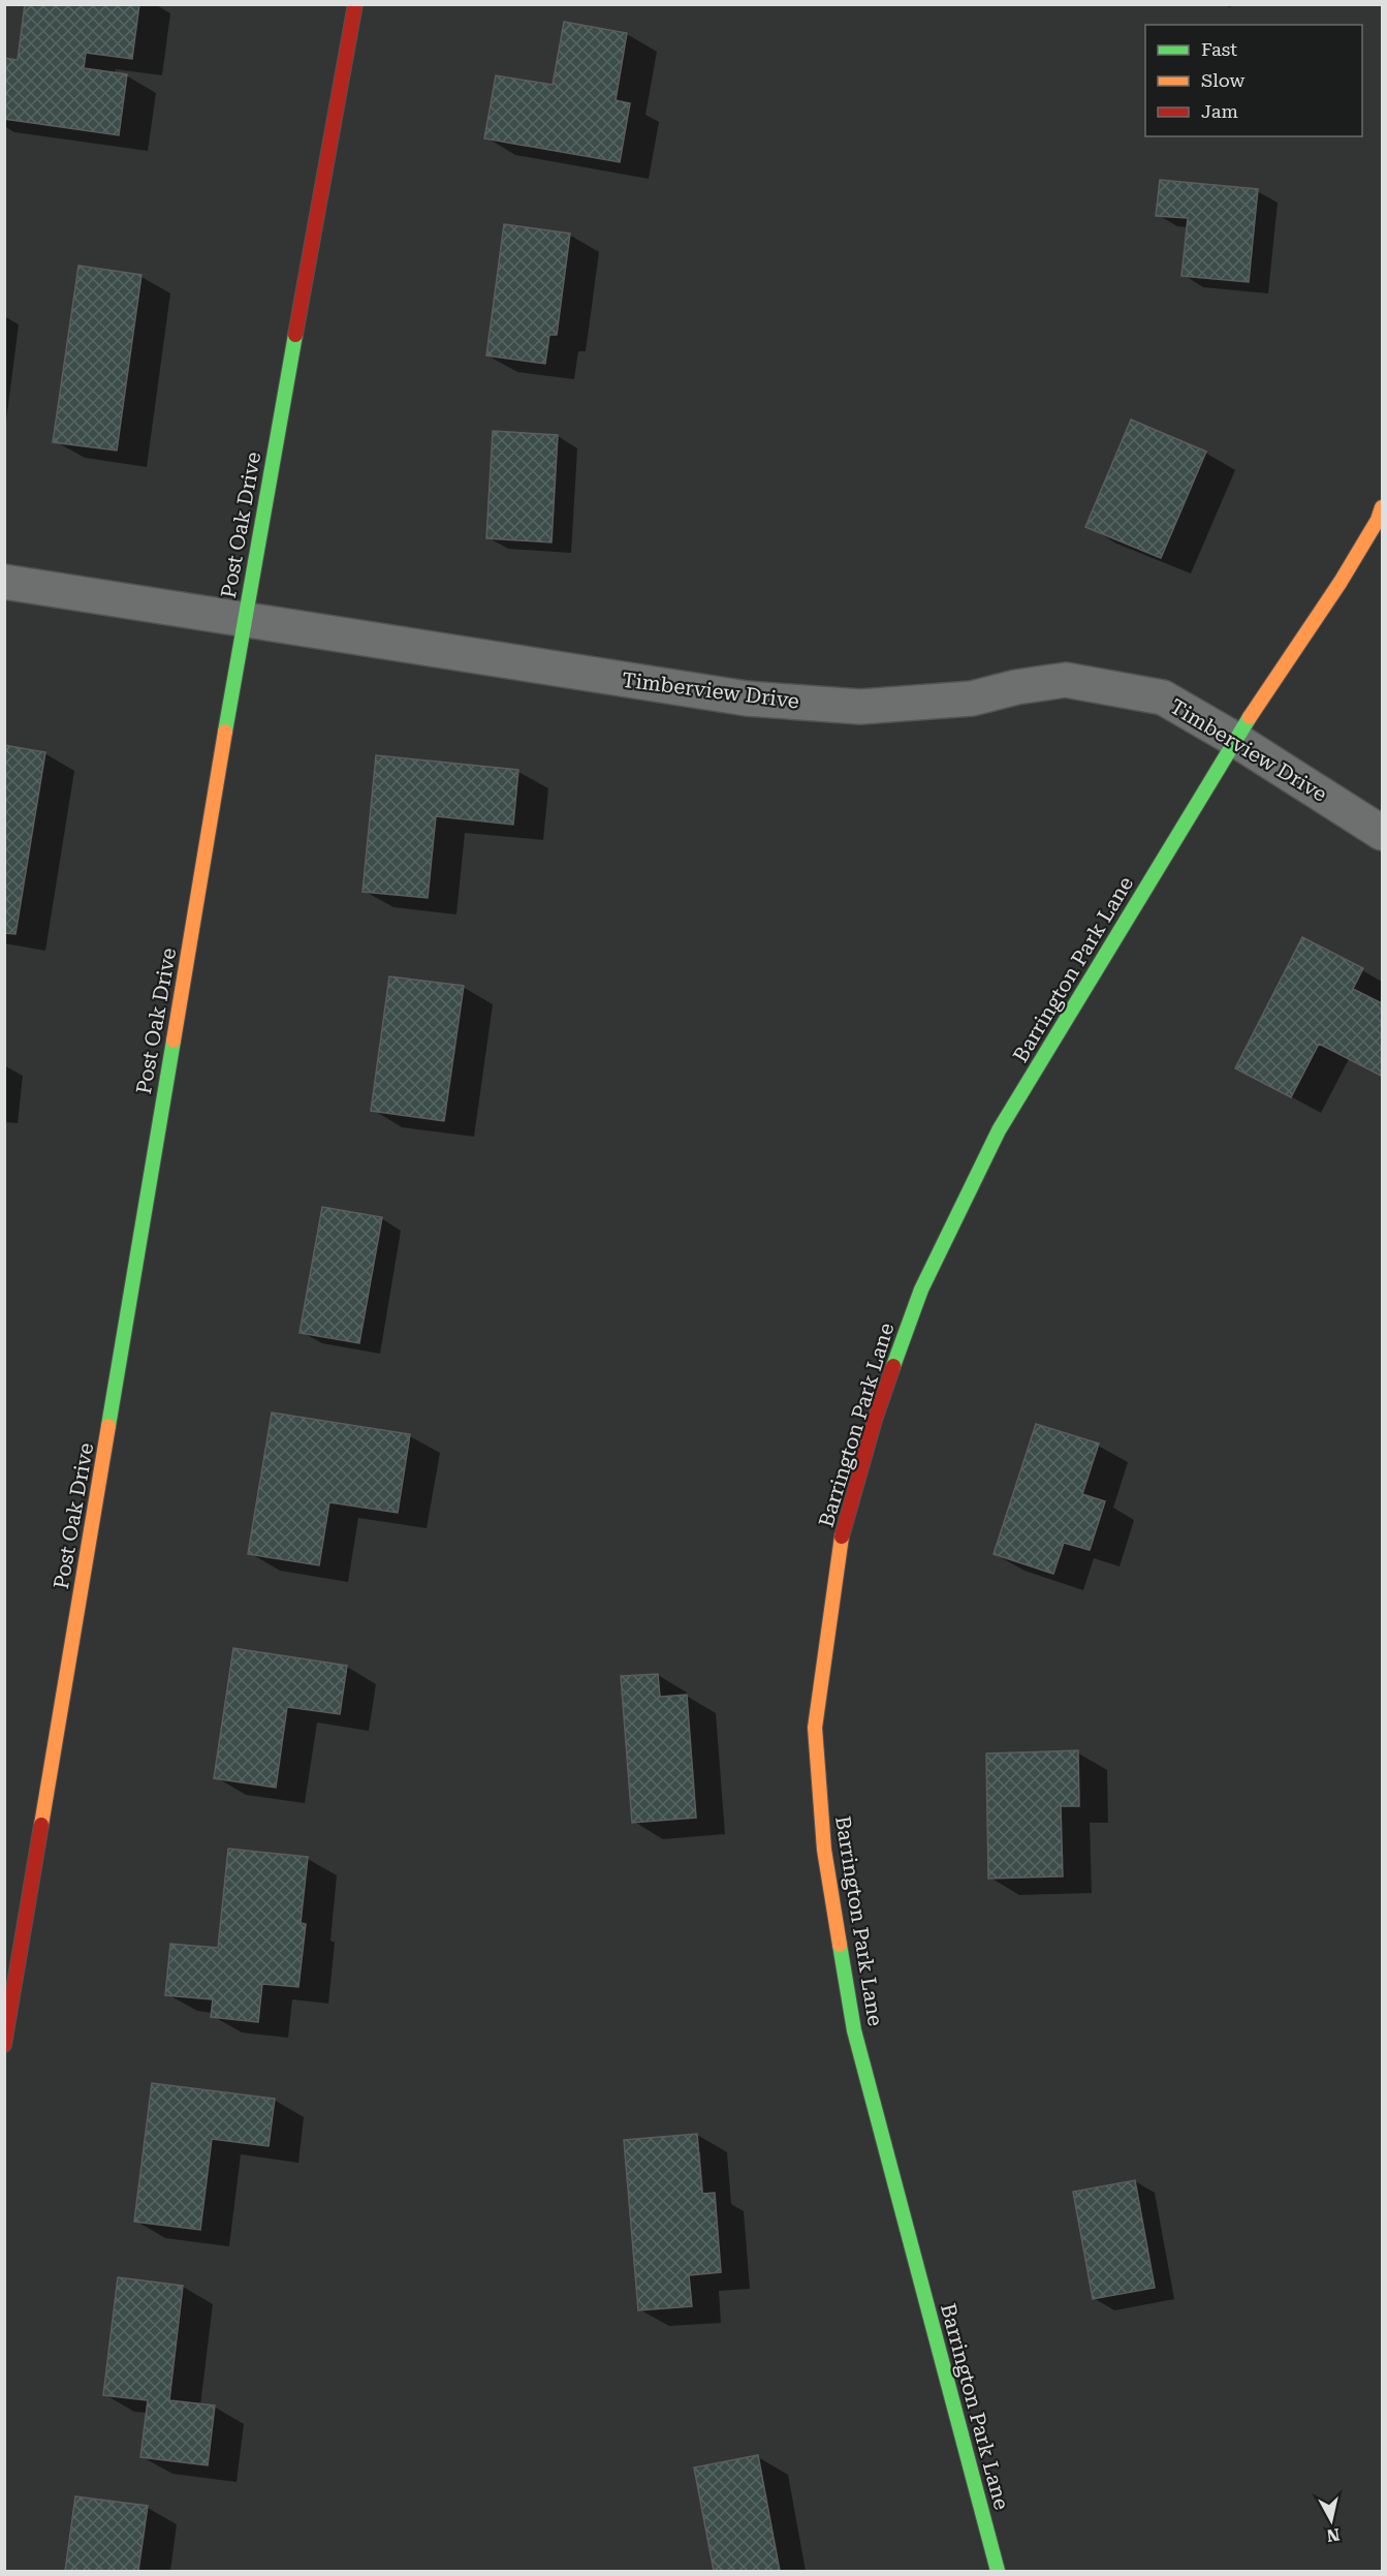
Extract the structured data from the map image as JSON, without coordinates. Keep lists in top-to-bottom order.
{
  "streets": {
    "street": ["Post Oak Drive", "Timberview Drive", "Barrington Park Lane"]
  },
  "crossings": [
    ["Post Oak Drive", "Timberview Drive"],
    ["Timberview Drive", "Barrington Park Lane"]
  ],
  "legend": ["Fast", "Slow", "Jam"],
  "north": "bottom"
}
